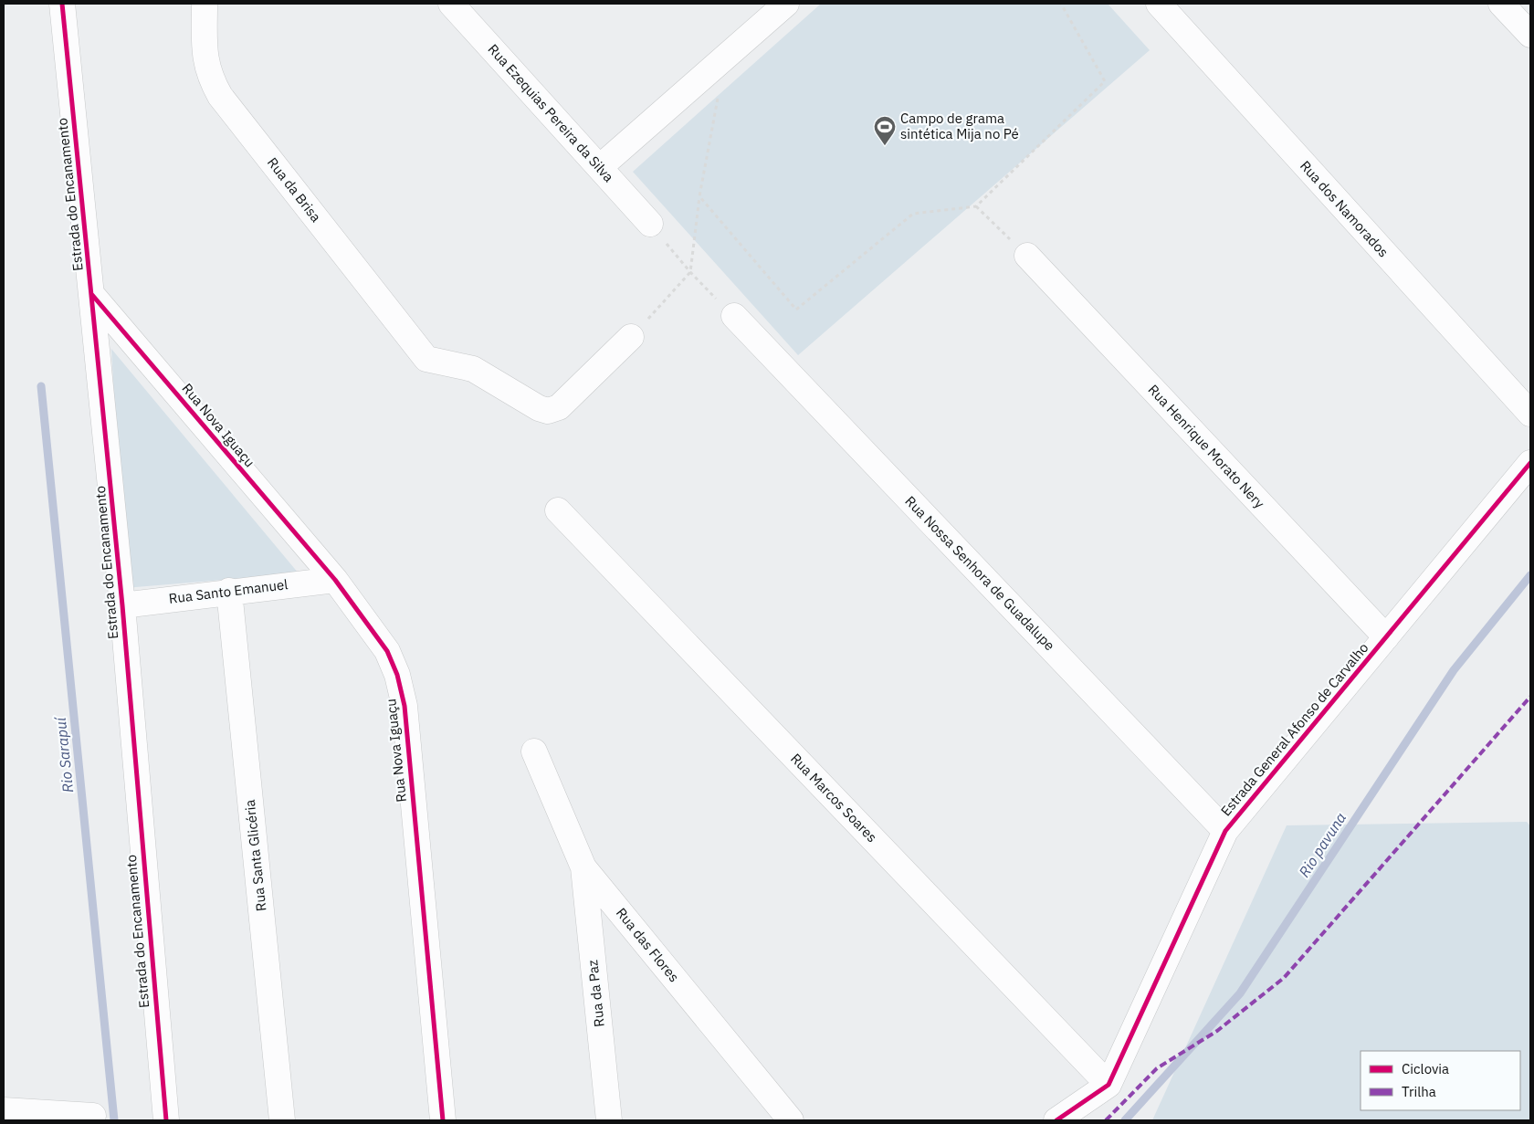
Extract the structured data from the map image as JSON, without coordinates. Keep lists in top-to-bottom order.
{
  "streets": {
    "street": [
      "Rua Ezequias Pereira da Silva",
      "Rua da Brisa",
      "Estrada do Encanamento",
      "Rua dos Namorados",
      "Rua Nova Iguaçu",
      "Rua Henrique Morato Nery",
      "Rua Nossa Senhora de Guadalupe",
      "Rua Santo Emanuel",
      "Estrada General Afonso de Carvalho",
      "Rua Marcos Soares",
      "Rua Santa Glicéria",
      "Rua das Flores",
      "Rua da Paz"
    ]
  },
  "crossings": [
    ["Estrada do Encanamento", "Rua Nova Iguaçu"],
    ["Estrada do Encanamento", "Rua Santo Emanuel"],
    ["Rua Nova Iguaçu", "Rua Santo Emanuel"],
    ["Rua Henrique Morato Nery", "Estrada General Afonso de Carvalho"],
    ["Rua Nossa Senhora de Guadalupe", "Estrada General Afonso de Carvalho"],
    ["Rua Santo Emanuel", "Rua Santa Glicéria"],
    ["Estrada General Afonso de Carvalho", "Rua Marcos Soares"],
    ["Rua das Flores", "Rua da Paz"]
  ],
  "water": ["Rio Sarapuí", "Rio pavuna"],
  "places": {
    "sports": ["Campo de grama sintética Mija no Pé"]
  },
  "legend": ["Ciclovia", "Trilha"]
}
